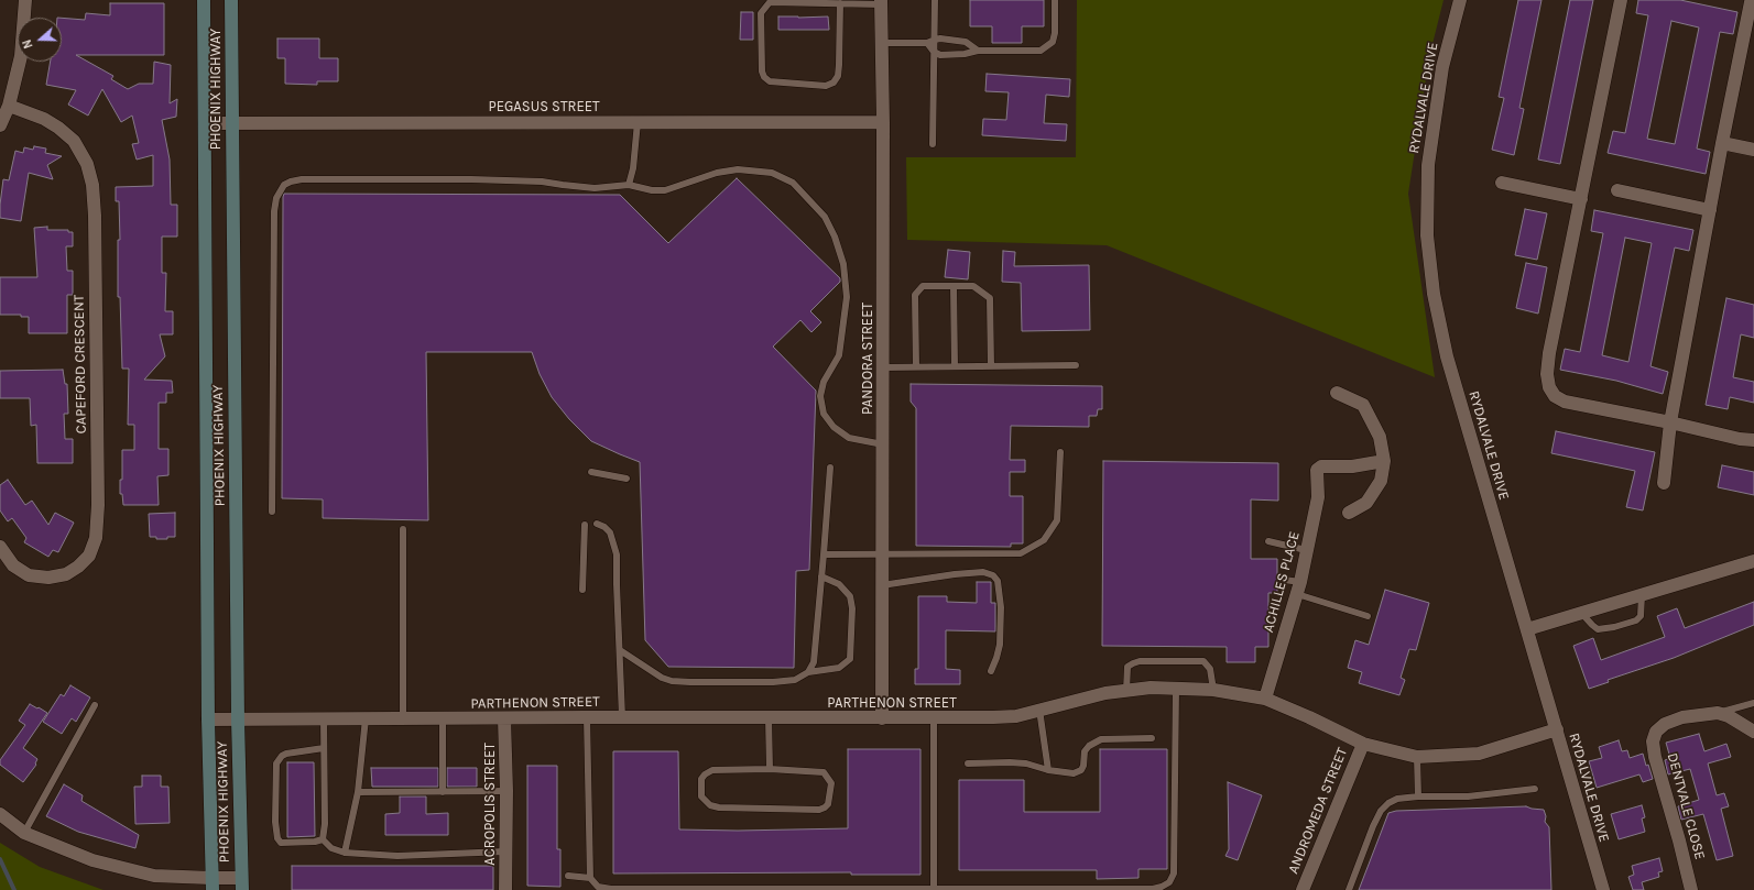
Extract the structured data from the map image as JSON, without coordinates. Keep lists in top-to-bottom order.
{
  "streets": {
    "main road": ["PHOENIX HIGHWAY"],
    "street": [
      "RYDALVALE DRIVE",
      "PEGASUS STREET",
      "PANDORA STREET",
      "CAPEFORD CRESCENT",
      "ACHILLES PLACE",
      "PARTHENON STREET",
      "ACROPOLIS STREET",
      "DENTVALE CLOSE",
      "ANDROMEDA STREET"
    ]
  },
  "crossings": [
    ["PHOENIX HIGHWAY", "PEGASUS STREET"],
    ["PHOENIX HIGHWAY", "PARTHENON STREET"],
    ["RYDALVALE DRIVE", "PARTHENON STREET"],
    ["PEGASUS STREET", "PANDORA STREET"],
    ["PANDORA STREET", "PARTHENON STREET"],
    ["ACHILLES PLACE", "PARTHENON STREET"],
    ["PARTHENON STREET", "ACROPOLIS STREET"],
    ["PARTHENON STREET", "ANDROMEDA STREET"]
  ],
  "north": "left"
}
